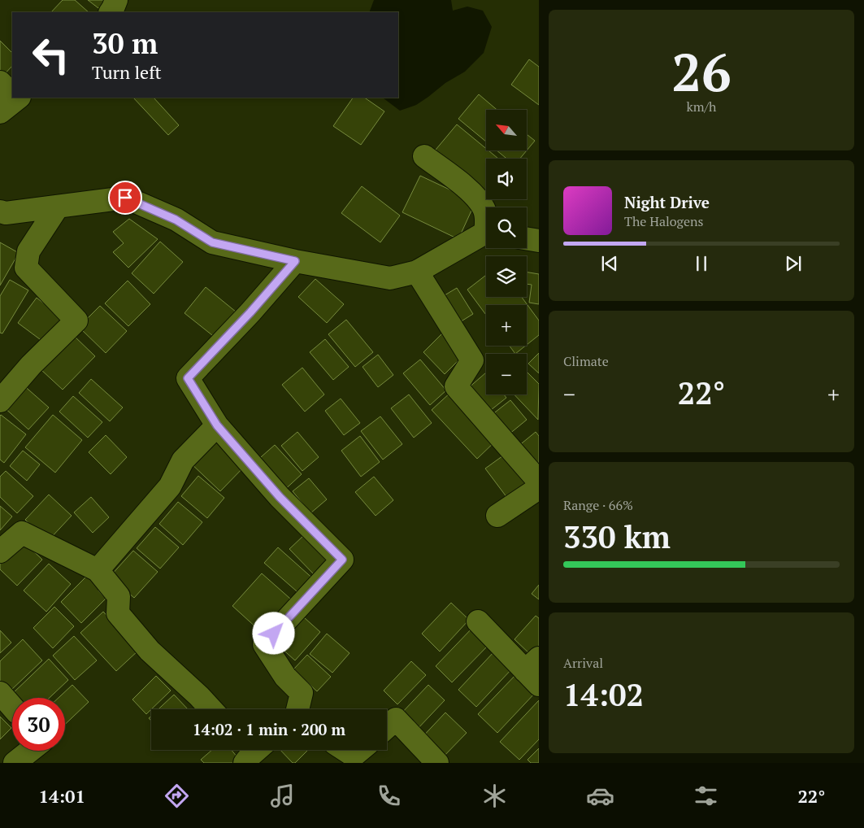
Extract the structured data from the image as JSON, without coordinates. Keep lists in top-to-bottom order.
{
  "north": "top left",
  "page": {
    "tile": [
      ["26", "km/h"],
      "Climate",
      ["Range · 66%", "330 km"],
      ["Arrival", "14:02"]
    ],
    "turn": ["30 m", "Turn left"],
    "map_buttons": ["+", "−"],
    "song": ["Night Drive", "The Halogens"],
    "heat": ["−", "22°", "+"],
    "limit": "30",
    "trip": "14:02 · 1 min · 200 m",
    "tabs": ["14:01", "22°"]
  }
}
